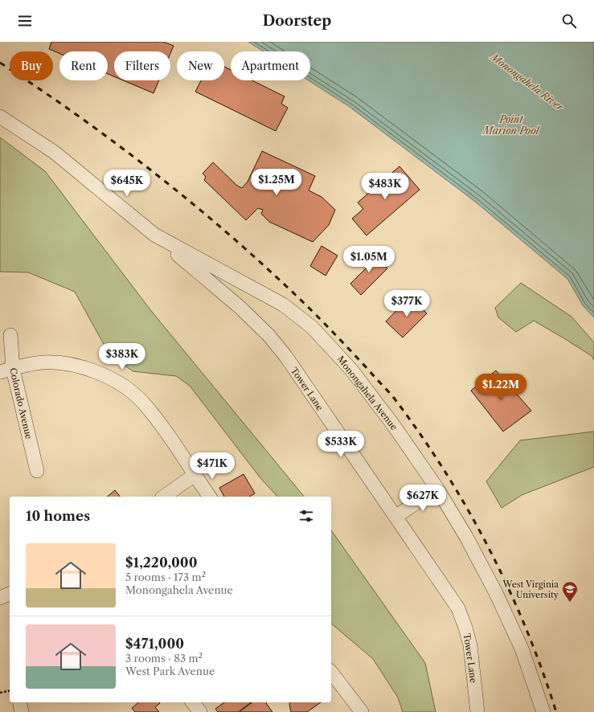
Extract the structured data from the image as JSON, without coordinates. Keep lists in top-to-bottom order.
{
  "streets": {
    "street": ["Tower Lane", "Monongahela Avenue", "Colorado Avenue"]
  },
  "crossings": [
    ["Tower Lane", "Monongahela Avenue"]
  ],
  "water": ["Monongahela River", "Point Marion Pool"],
  "places": {
    "school or university": ["West Virginia University"]
  },
  "page": {
    "header": "Doorstep",
    "chip": [
      "Buy",
      "Rent",
      "Filters",
      "New",
      "Apartment"
    ],
    "price": [
      "$1.25M",
      "$645K",
      "$483K",
      "$1.05M",
      "$377K",
      "$383K",
      "$1.22M",
      "$533K",
      "$471K",
      "$627K"
    ],
    "heading": "10 homes",
    "list": [
      {
        "name": "$1,220,000",
        "note": "5 rooms · 173 m² · Monongahela Avenue"
      },
      {
        "name": "$471,000",
        "note": "3 rooms · 83 m² · West Park Avenue"
      }
    ]
  }
}
